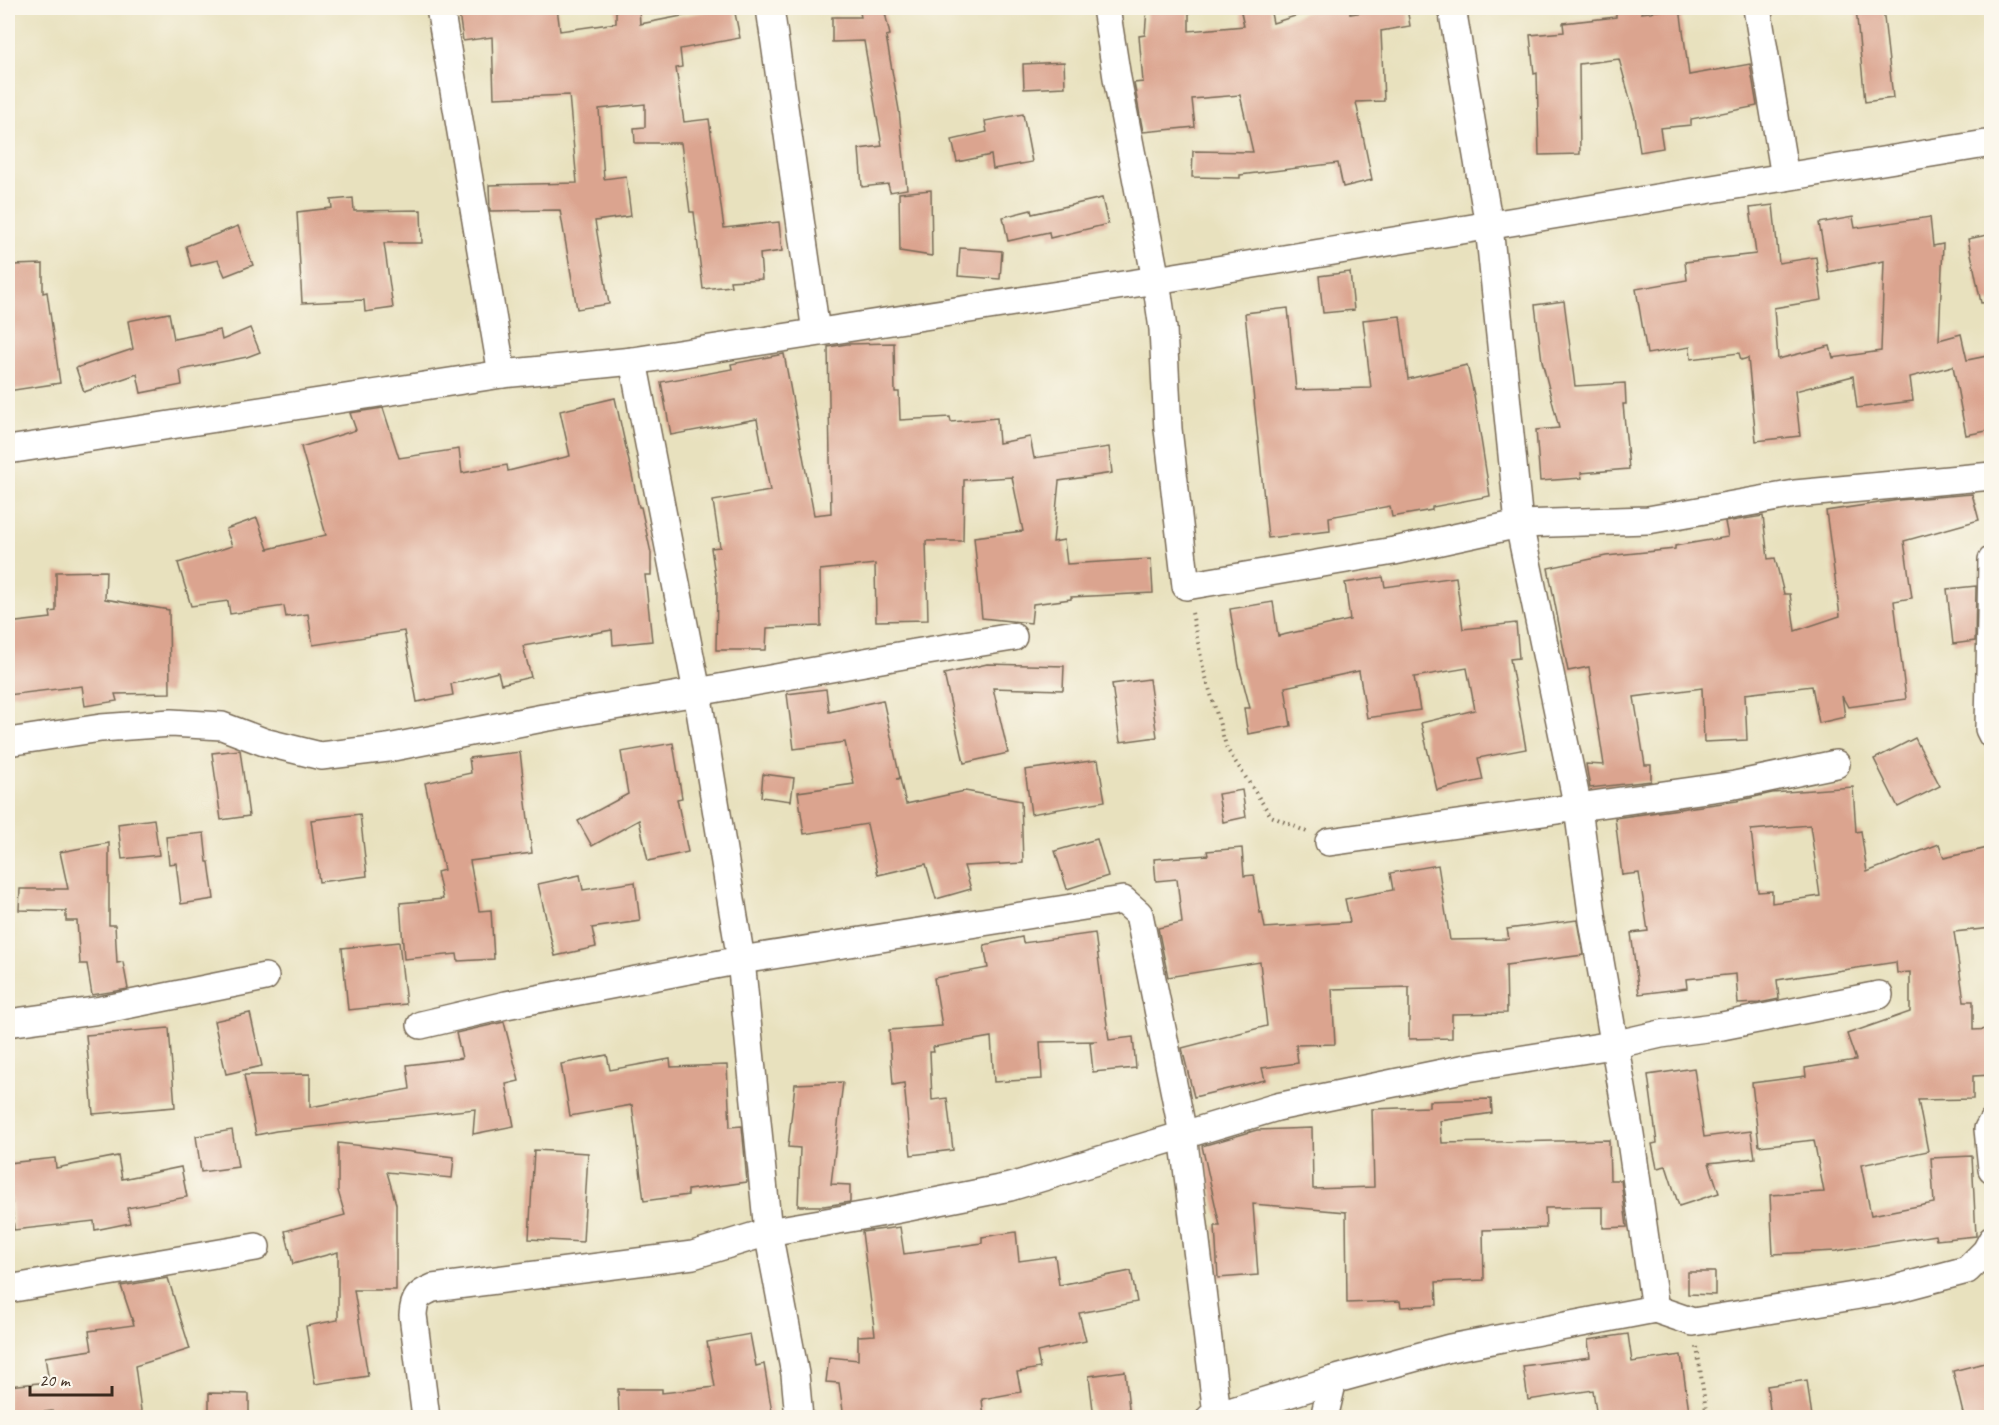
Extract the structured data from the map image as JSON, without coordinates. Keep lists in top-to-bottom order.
{
  "scale_bar": "20 m"
}
